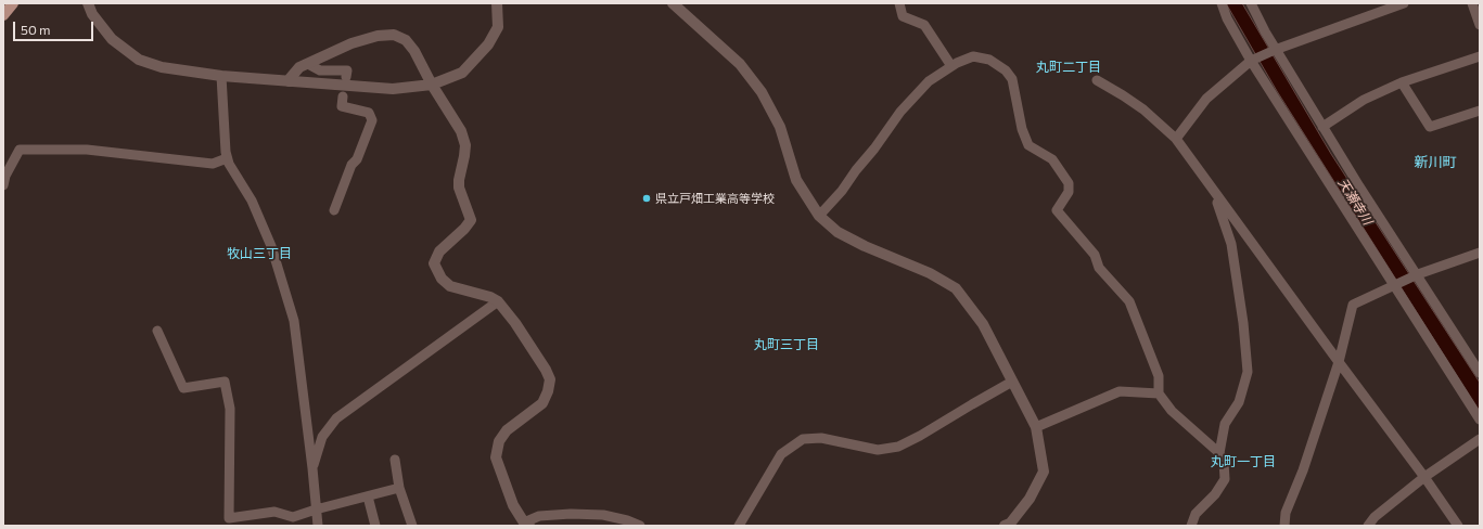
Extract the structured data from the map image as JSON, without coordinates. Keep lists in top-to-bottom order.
{
  "districts": [
    "丸町二丁目",
    "新川町",
    "牧山三丁目",
    "丸町三丁目",
    "丸町一丁目"
  ],
  "water": ["天瀬寺川"],
  "places": ["県立戸畑工業高等学校"],
  "scale_bar": "50 m"
}
